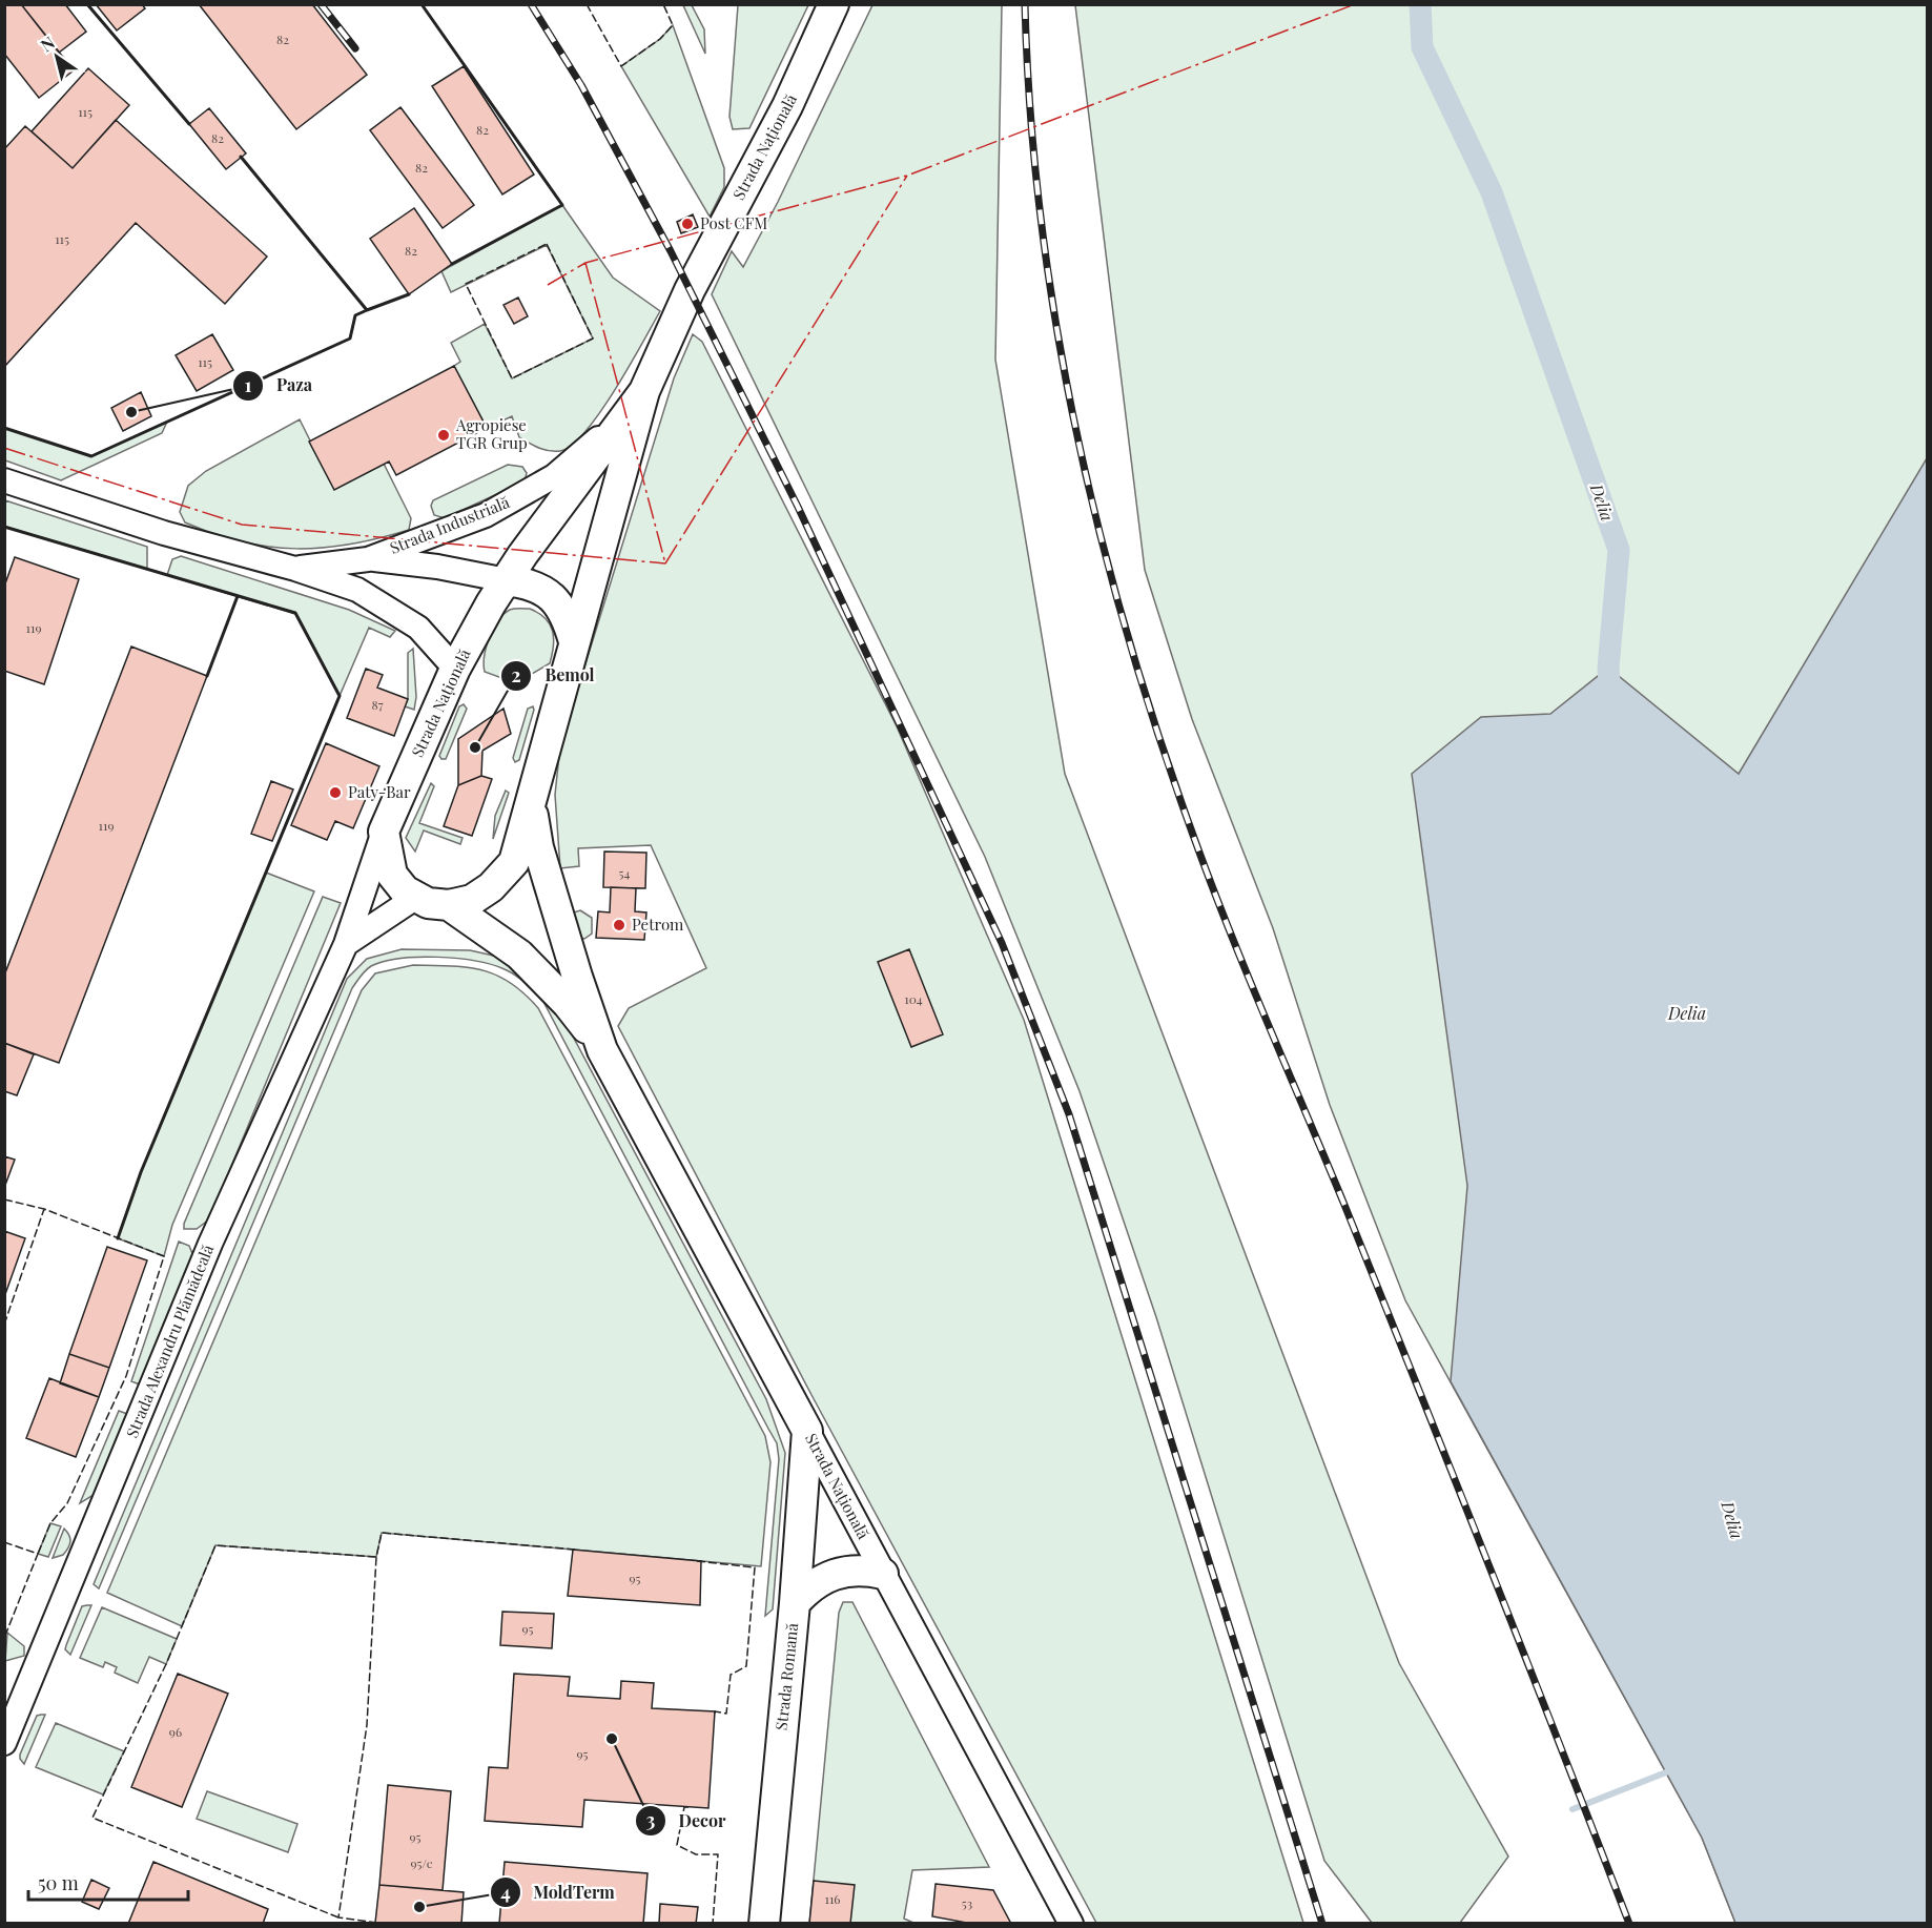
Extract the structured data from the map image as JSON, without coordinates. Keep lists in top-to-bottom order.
{
  "streets": {
    "main road": ["Strada Națională", "Strada Romană"],
    "street": ["Strada Industrială", "Strada Alexandru Plămădeală"]
  },
  "crossings": [
    ["Strada Națională", "Strada Industrială"],
    ["Strada Națională", "Strada Alexandru Plămădeală"],
    ["Strada Națională", "Strada Romană"]
  ],
  "water": ["Delia"],
  "places": [
    "Post CFM",
    "Paza",
    "Agropiese TGR Grup",
    "Bemol",
    "Paty-Bar",
    "Petrom",
    "Decor",
    "MoldTerm"
  ],
  "house_numbers": [
    "82",
    "115",
    "82",
    "82",
    "82",
    "115",
    "82",
    "115",
    "119",
    "87",
    "119",
    "54",
    "104",
    "95",
    "95",
    "96",
    "95",
    "95",
    "95/c",
    "116",
    "53"
  ],
  "scale_bar": "50 m",
  "north": "top left"
}
